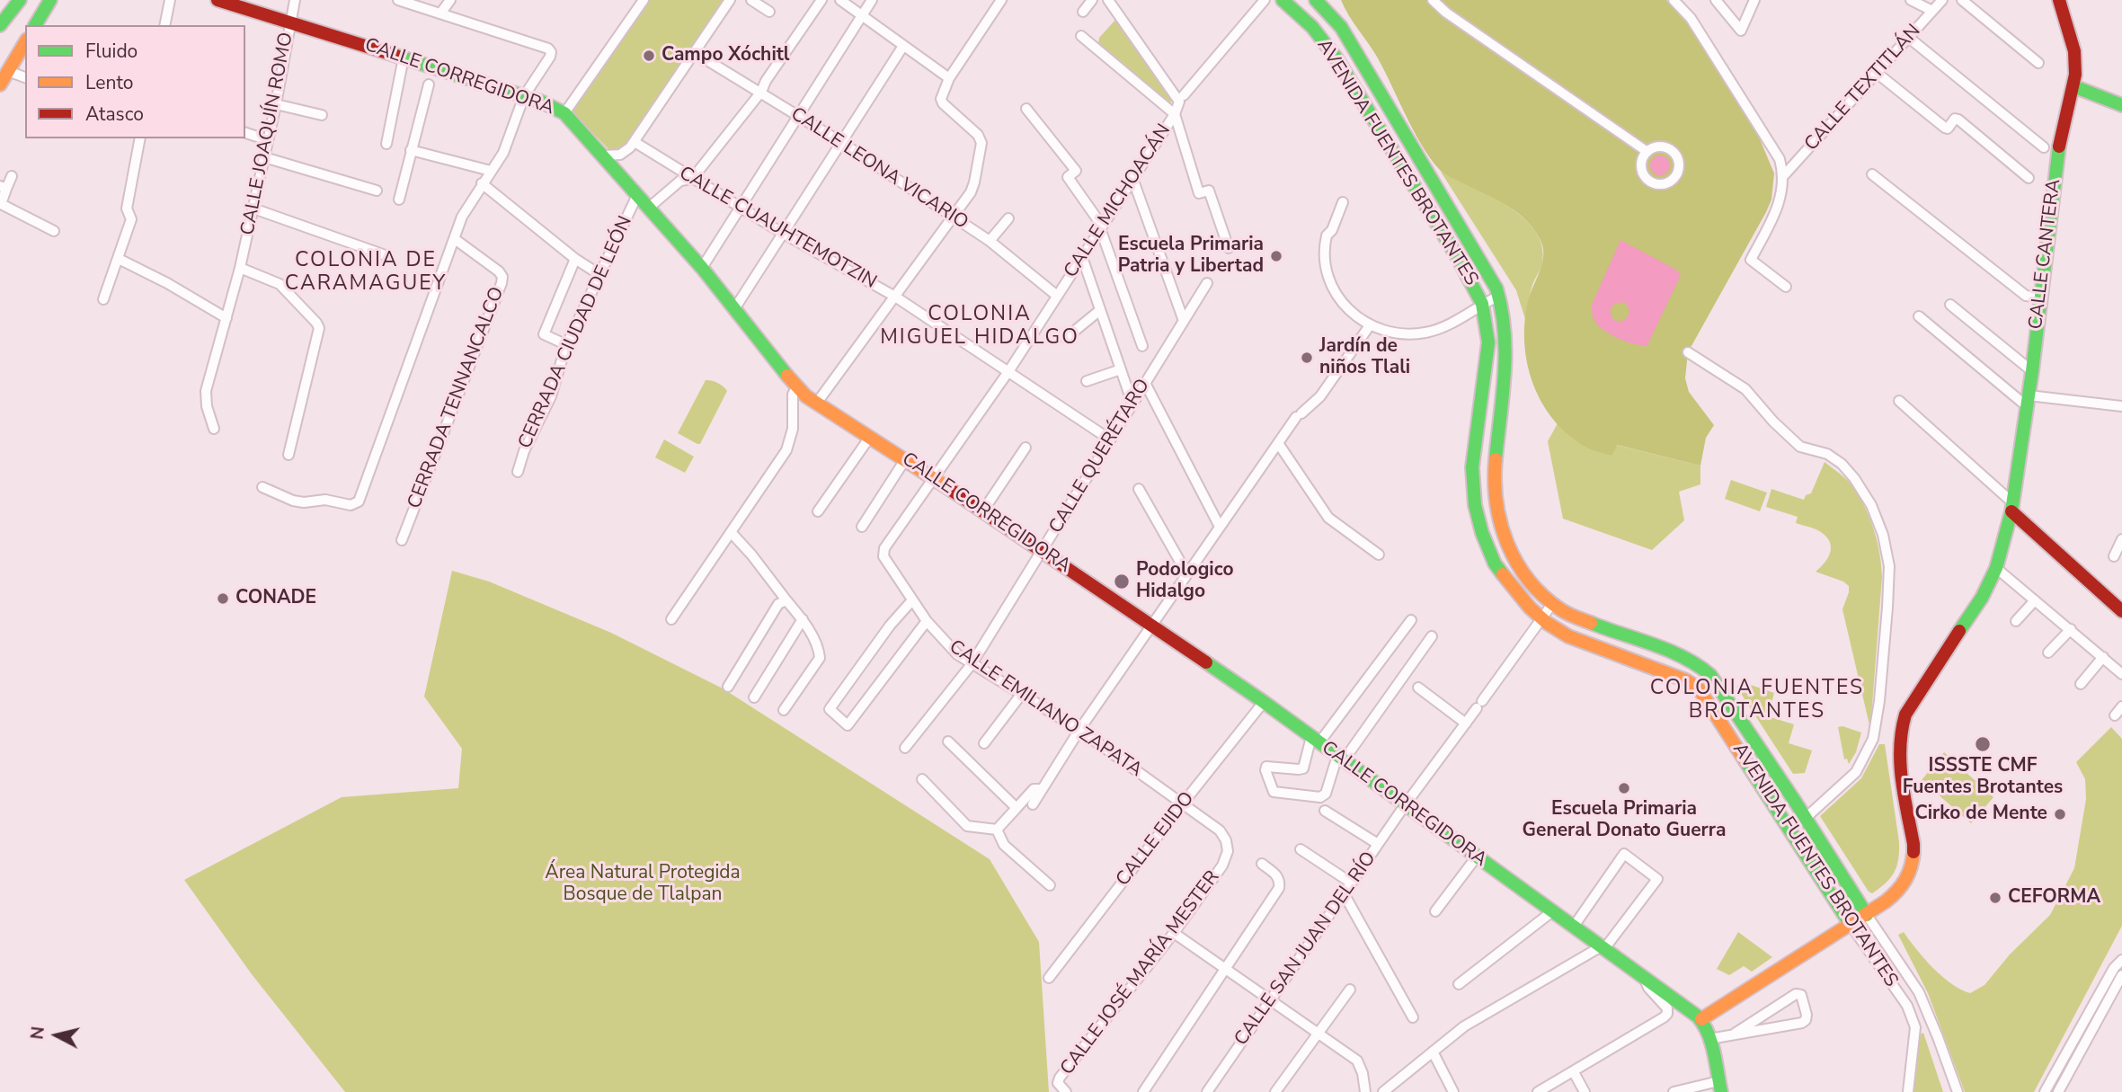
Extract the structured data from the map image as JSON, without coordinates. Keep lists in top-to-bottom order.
{
  "streets": {
    "street": [
      "CALLE CORREGIDORA",
      "CALLE TEXTITLÁN",
      "CALLE JOAQUÍN ROMO",
      "AVENIDA FUENTES BROTANTES",
      "CALLE LEONA VICARIO",
      "CALLE MICHOACÁN",
      "CALLE CUAUHTEMOTZIN",
      "CALLE CANTERA",
      "CERRADA CIUDAD DE LEÓN",
      "CERRADA TENNANCALCO",
      "CALLE QUERÉTARO",
      "CALLE EMILIANO ZAPATA",
      "CALLE EJIDO",
      "CALLE SAN JUAN DEL RÍO",
      "CALLE JOSÉ MARÍA MESTER"
    ]
  },
  "crossings": [
    ["CALLE CORREGIDORA", "CALLE JOAQUÍN ROMO"],
    ["CALLE CORREGIDORA", "CALLE MICHOACÁN"],
    ["CALLE CORREGIDORA", "CALLE CANTERA"],
    ["CALLE CORREGIDORA", "CERRADA CIUDAD DE LEÓN"],
    ["CALLE CORREGIDORA", "CALLE QUERÉTARO"],
    ["CALLE CORREGIDORA", "CALLE EJIDO"],
    ["CALLE CORREGIDORA", "CALLE SAN JUAN DEL RÍO"],
    ["AVENIDA FUENTES BROTANTES", "CALLE CANTERA"],
    ["AVENIDA FUENTES BROTANTES", "CALLE SAN JUAN DEL RÍO"],
    ["CALLE LEONA VICARIO", "CALLE MICHOACÁN"],
    ["CALLE MICHOACÁN", "CALLE CUAUHTEMOTZIN"],
    ["CALLE MICHOACÁN", "CALLE EMILIANO ZAPATA"],
    ["CALLE CUAUHTEMOTZIN", "CALLE QUERÉTARO"],
    ["CALLE QUERÉTARO", "CALLE EMILIANO ZAPATA"],
    ["CALLE EMILIANO ZAPATA", "CALLE EJIDO"],
    ["CALLE EMILIANO ZAPATA", "CALLE JOSÉ MARÍA MESTER"]
  ],
  "districts": ["COLONIA DE CARAMAGUEY", "COLONIA MIGUEL HIDALGO", "COLONIA FUENTES BROTANTES"],
  "parks": ["Área Natural Protegida Bosque de Tlalpan"],
  "places": [
    "Campo Xóchitl",
    "Escuela Primaria Patria y Libertad",
    "Jardín de niños Tlali",
    "Podologico Hidalgo",
    "CONADE",
    "ISSSTE CMF Fuentes Brotantes",
    "Escuela Primaria General Donato Guerra",
    "Cirko de Mente",
    "CEFORMA"
  ],
  "legend": ["Fluido", "Lento", "Atasco"],
  "north": "left"
}
